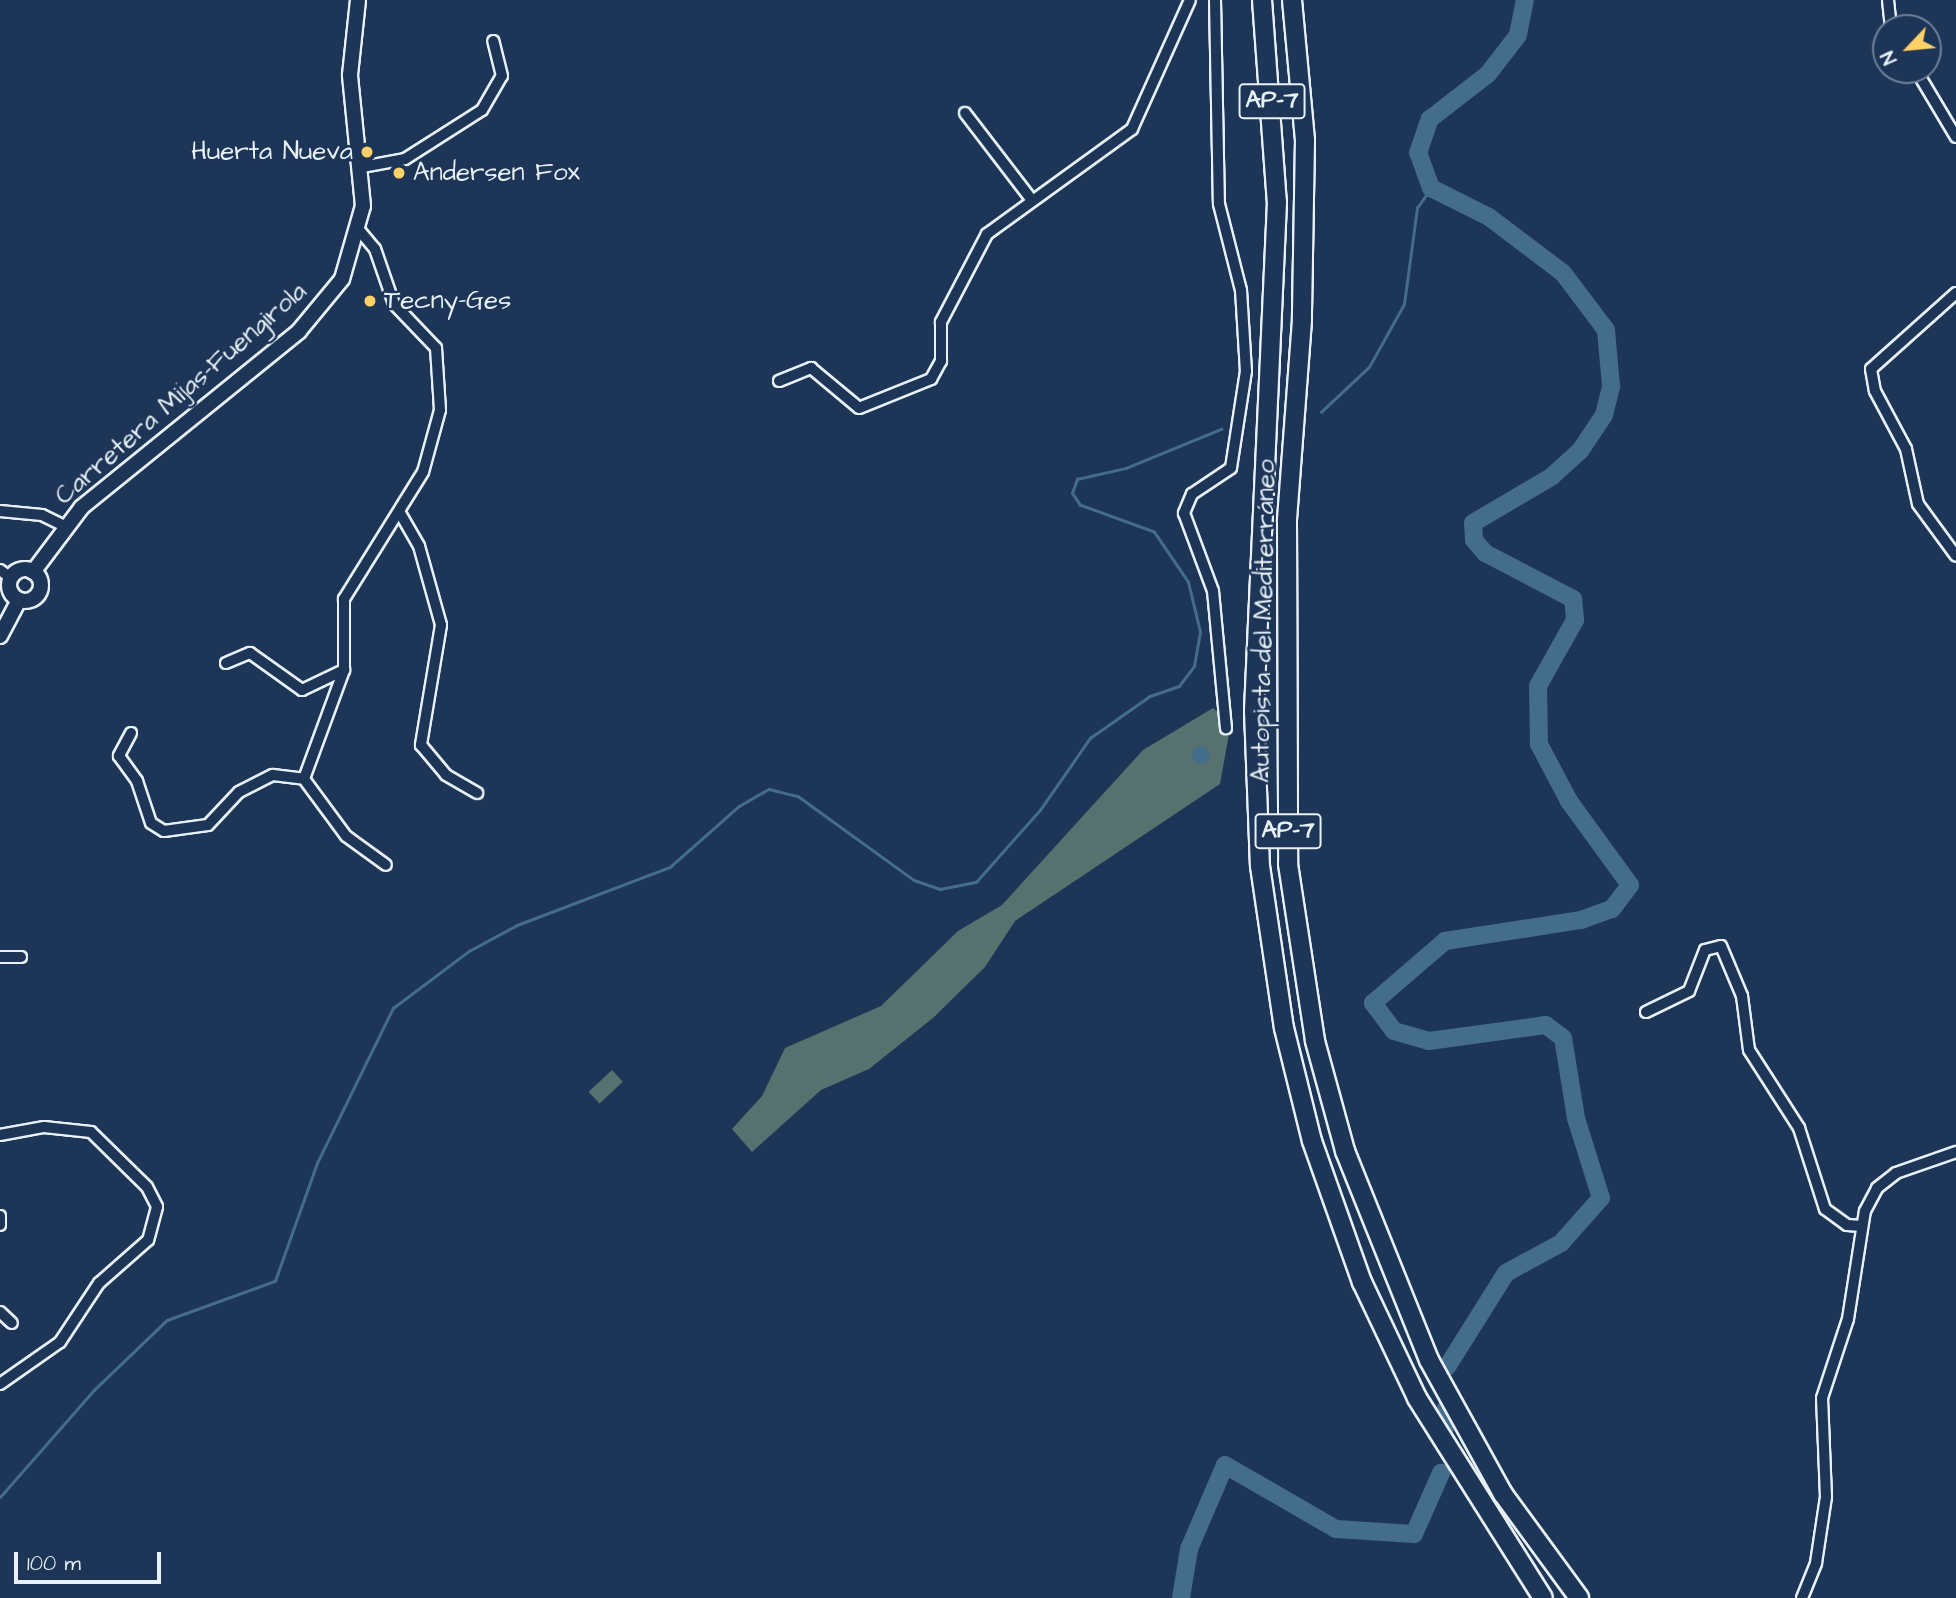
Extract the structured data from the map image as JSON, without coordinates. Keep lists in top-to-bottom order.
{
  "streets": {
    "highway": ["AP-7", "Autopista del Mediterráneo"],
    "main road": ["Carretera Mijas-Fuengirola"]
  },
  "places": ["Huerta Nueva", "Andersen Fox", "Tecny-Ges"],
  "scale_bar": "100 m",
  "north": "bottom left"
}
